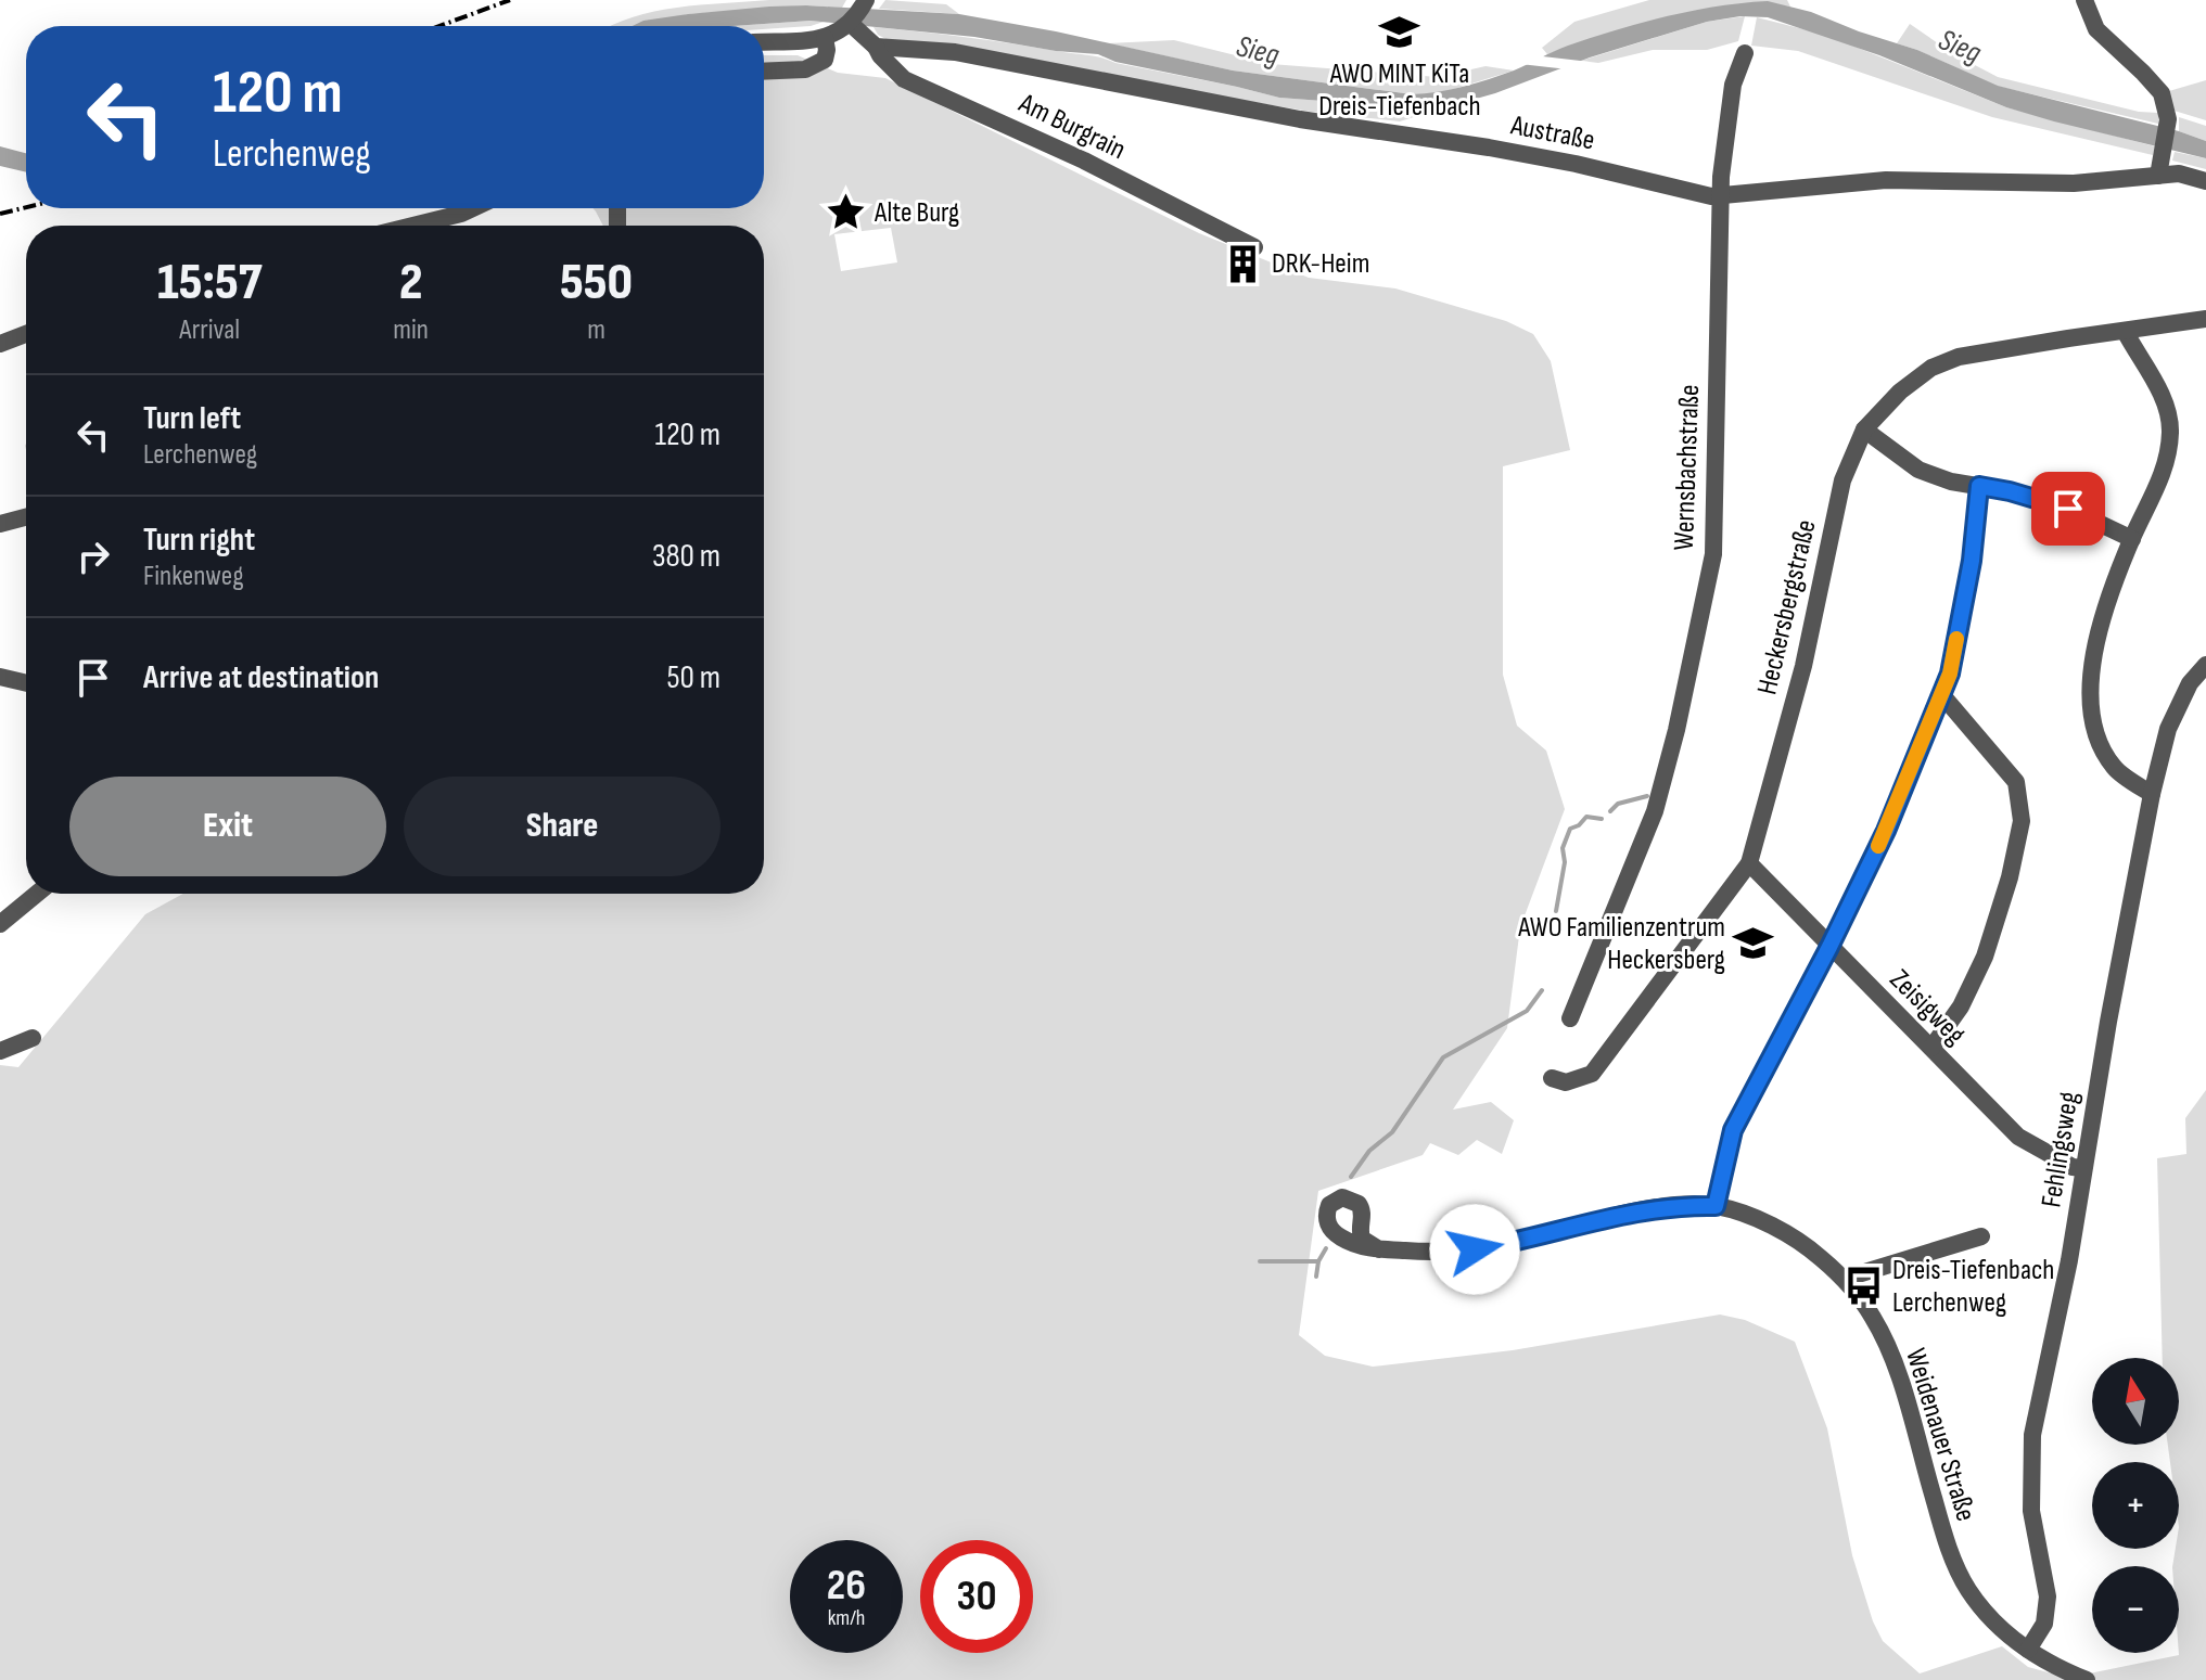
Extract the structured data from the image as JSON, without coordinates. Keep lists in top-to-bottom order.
{
  "streets": {
    "street": [
      "Am Burgrain",
      "Austraße",
      "Wernsbachstraße",
      "Heckersbergstraße",
      "Zeisigweg",
      "Fehlingsweg",
      "Weidenauer Straße"
    ]
  },
  "crossings": [
    ["Am Burgrain", "Austraße"],
    ["Austraße", "Wernsbachstraße"],
    ["Heckersbergstraße", "Zeisigweg"],
    ["Zeisigweg", "Fehlingsweg"],
    ["Fehlingsweg", "Weidenauer Straße"]
  ],
  "water": ["Sieg"],
  "places": {
    "school or university": ["AWO MINT KiTa Dreis-Tiefenbach", "AWO Familienzentrum Heckersberg"],
    "place": ["Alte Burg"],
    "building": ["DRK-Heim"],
    "bus stop": ["Dreis-Tiefenbach Lerchenweg"]
  },
  "north": "top",
  "page": {
    "turn": ["120 m", "Lerchenweg"],
    "eta": [
      "15:57",
      "Arrival",
      "2",
      "min",
      "550",
      "m"
    ],
    "list": [
      {
        "name": "Turn left",
        "note": "Lerchenweg",
        "value": "120 m"
      },
      {
        "name": "Turn right",
        "note": "Finkenweg",
        "value": "380 m"
      },
      {
        "name": "Arrive at destination",
        "value": "50 m"
      }
    ],
    "buttons": ["Exit", "Share"],
    "map_buttons": ["+", "−"],
    "speed": "26 km/h",
    "limit": "30"
  }
}
